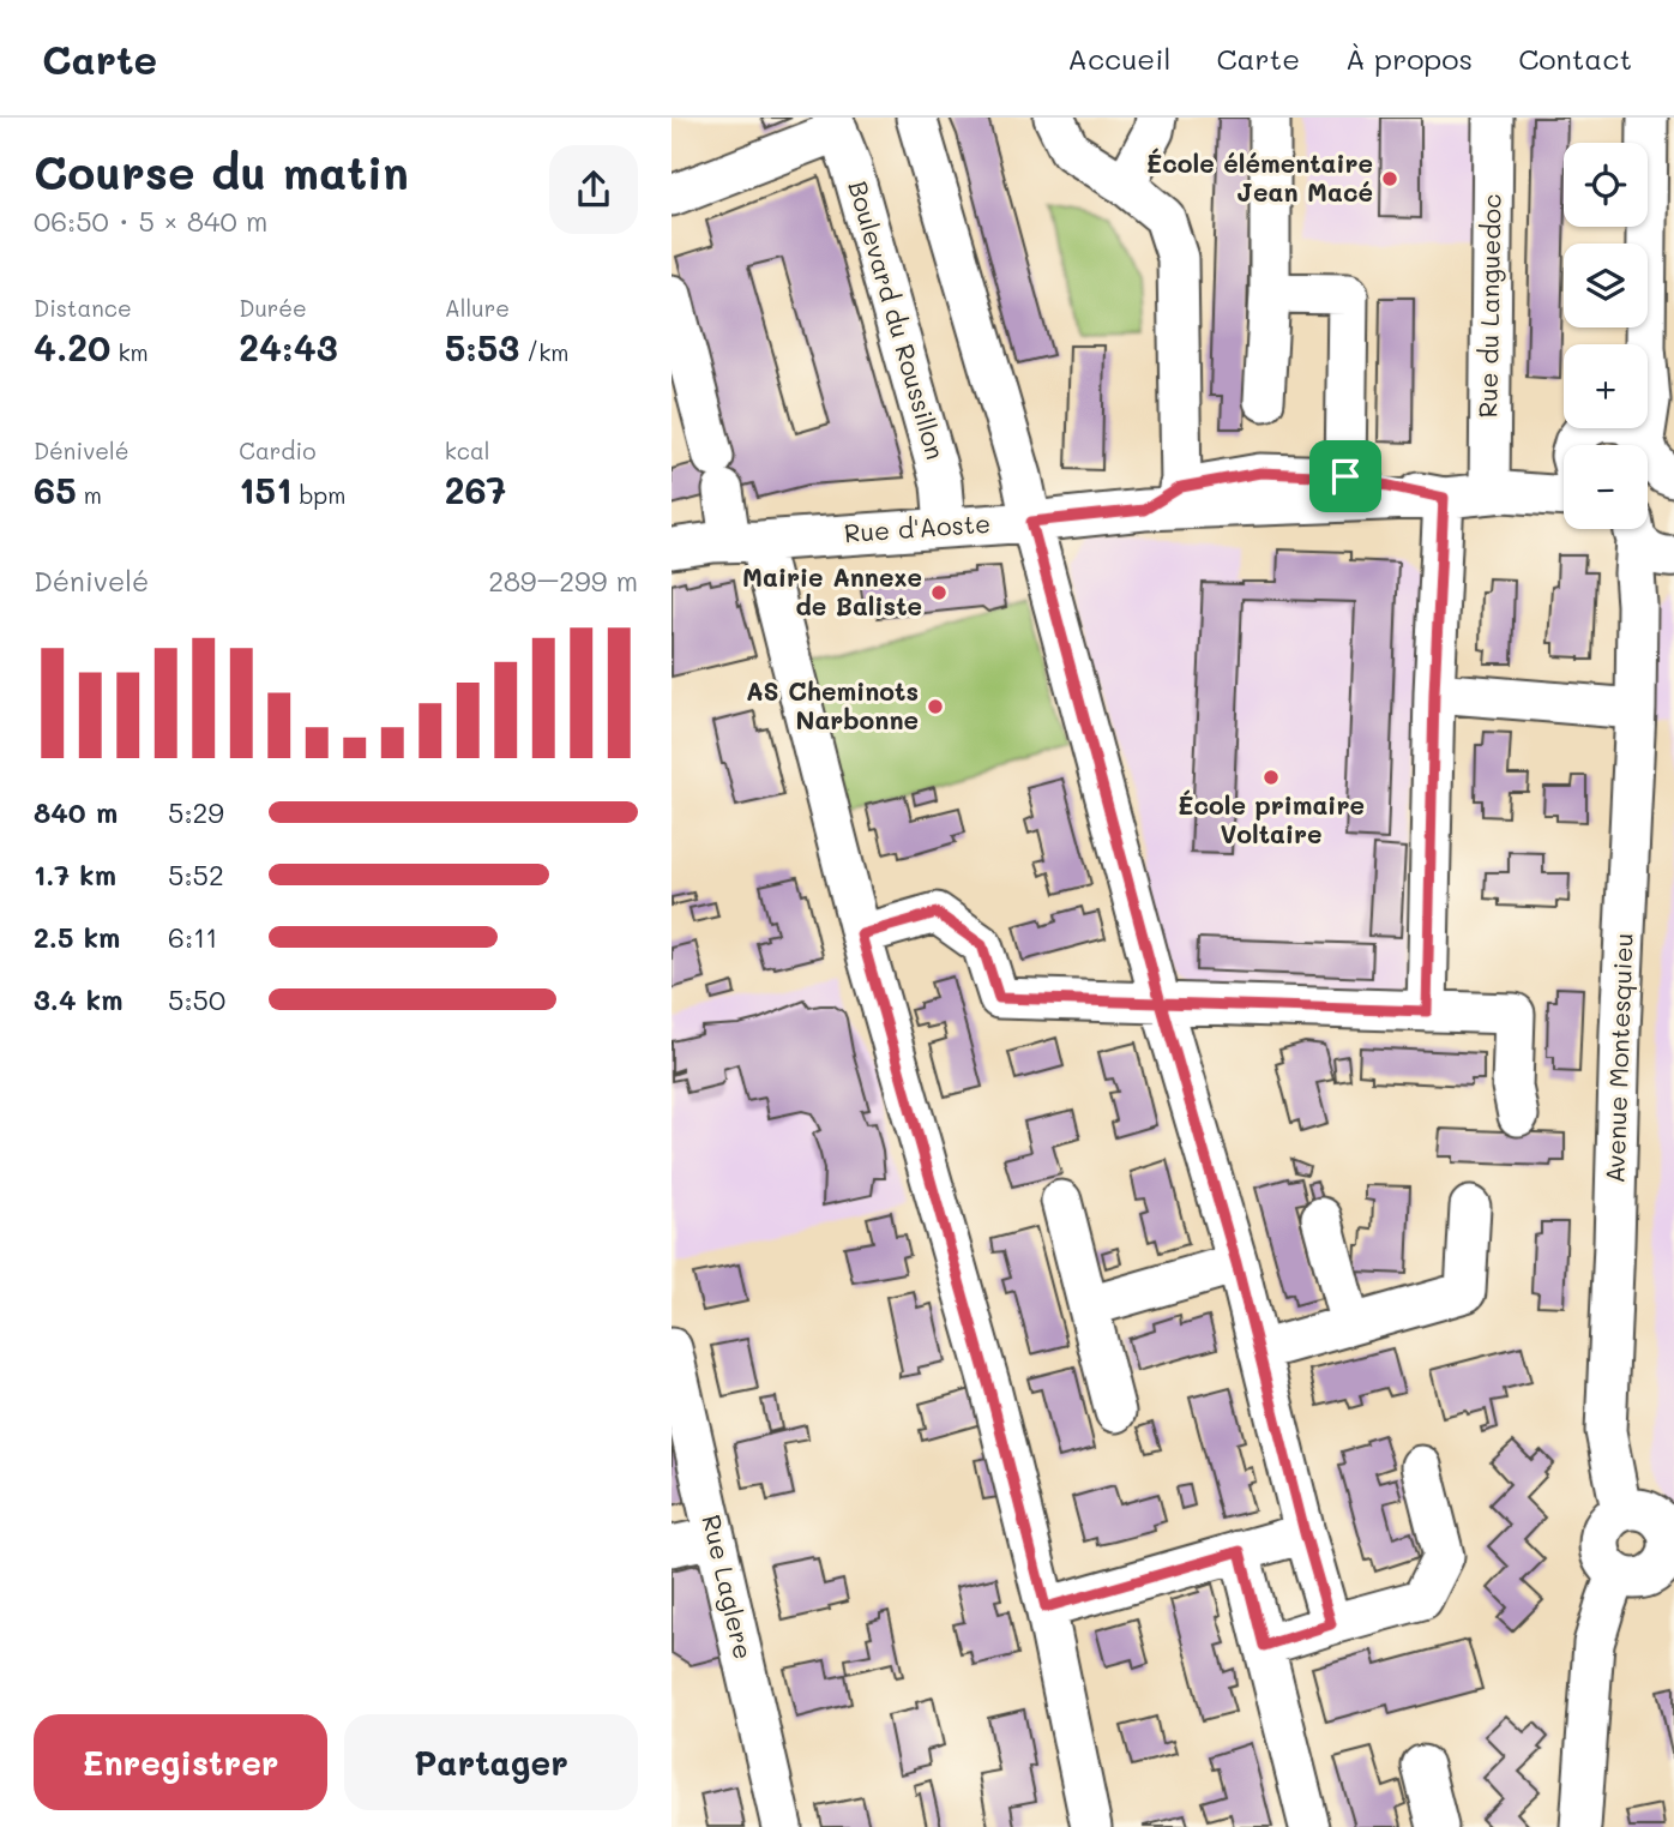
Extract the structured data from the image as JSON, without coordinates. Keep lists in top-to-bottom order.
{
  "streets": {
    "street": [
      "Rue du Languedoc",
      "Boulevard du Roussillon",
      "Rue d'Aoste",
      "Avenue Montesquieu",
      "Rue Laglere"
    ]
  },
  "crossings": [
    ["Rue du Languedoc", "Rue d'Aoste"],
    ["Boulevard du Roussillon", "Rue d'Aoste"]
  ],
  "places": [
    "École élémentaire Jean Macé",
    "Mairie Annexe de Baliste",
    "AS Cheminots Narbonne",
    "École primaire Voltaire"
  ],
  "page": {
    "header": "Carte",
    "nav": [
      "Accueil",
      "Carte",
      "À propos",
      "Contact"
    ],
    "heading": ["Course du matin", "06:50 · 5 × 840 m"],
    "map_buttons": ["+", "−"],
    "stats": [
      ["Distance", "4.20 km"],
      ["Durée", "24:43"],
      ["Allure", "5:53 /km"],
      ["Dénivelé", "65 m"],
      ["Cardio", "151 bpm"],
      ["kcal", "267"]
    ],
    "chart": ["Dénivelé", "289–299 m"],
    "list": [
      {
        "name": "840 m",
        "note": "5:29"
      },
      {
        "name": "1.7 km",
        "note": "5:52"
      },
      {
        "name": "2.5 km",
        "note": "6:11"
      },
      {
        "name": "3.4 km",
        "note": "5:50"
      }
    ],
    "buttons": ["Enregistrer", "Partager"]
  }
}
